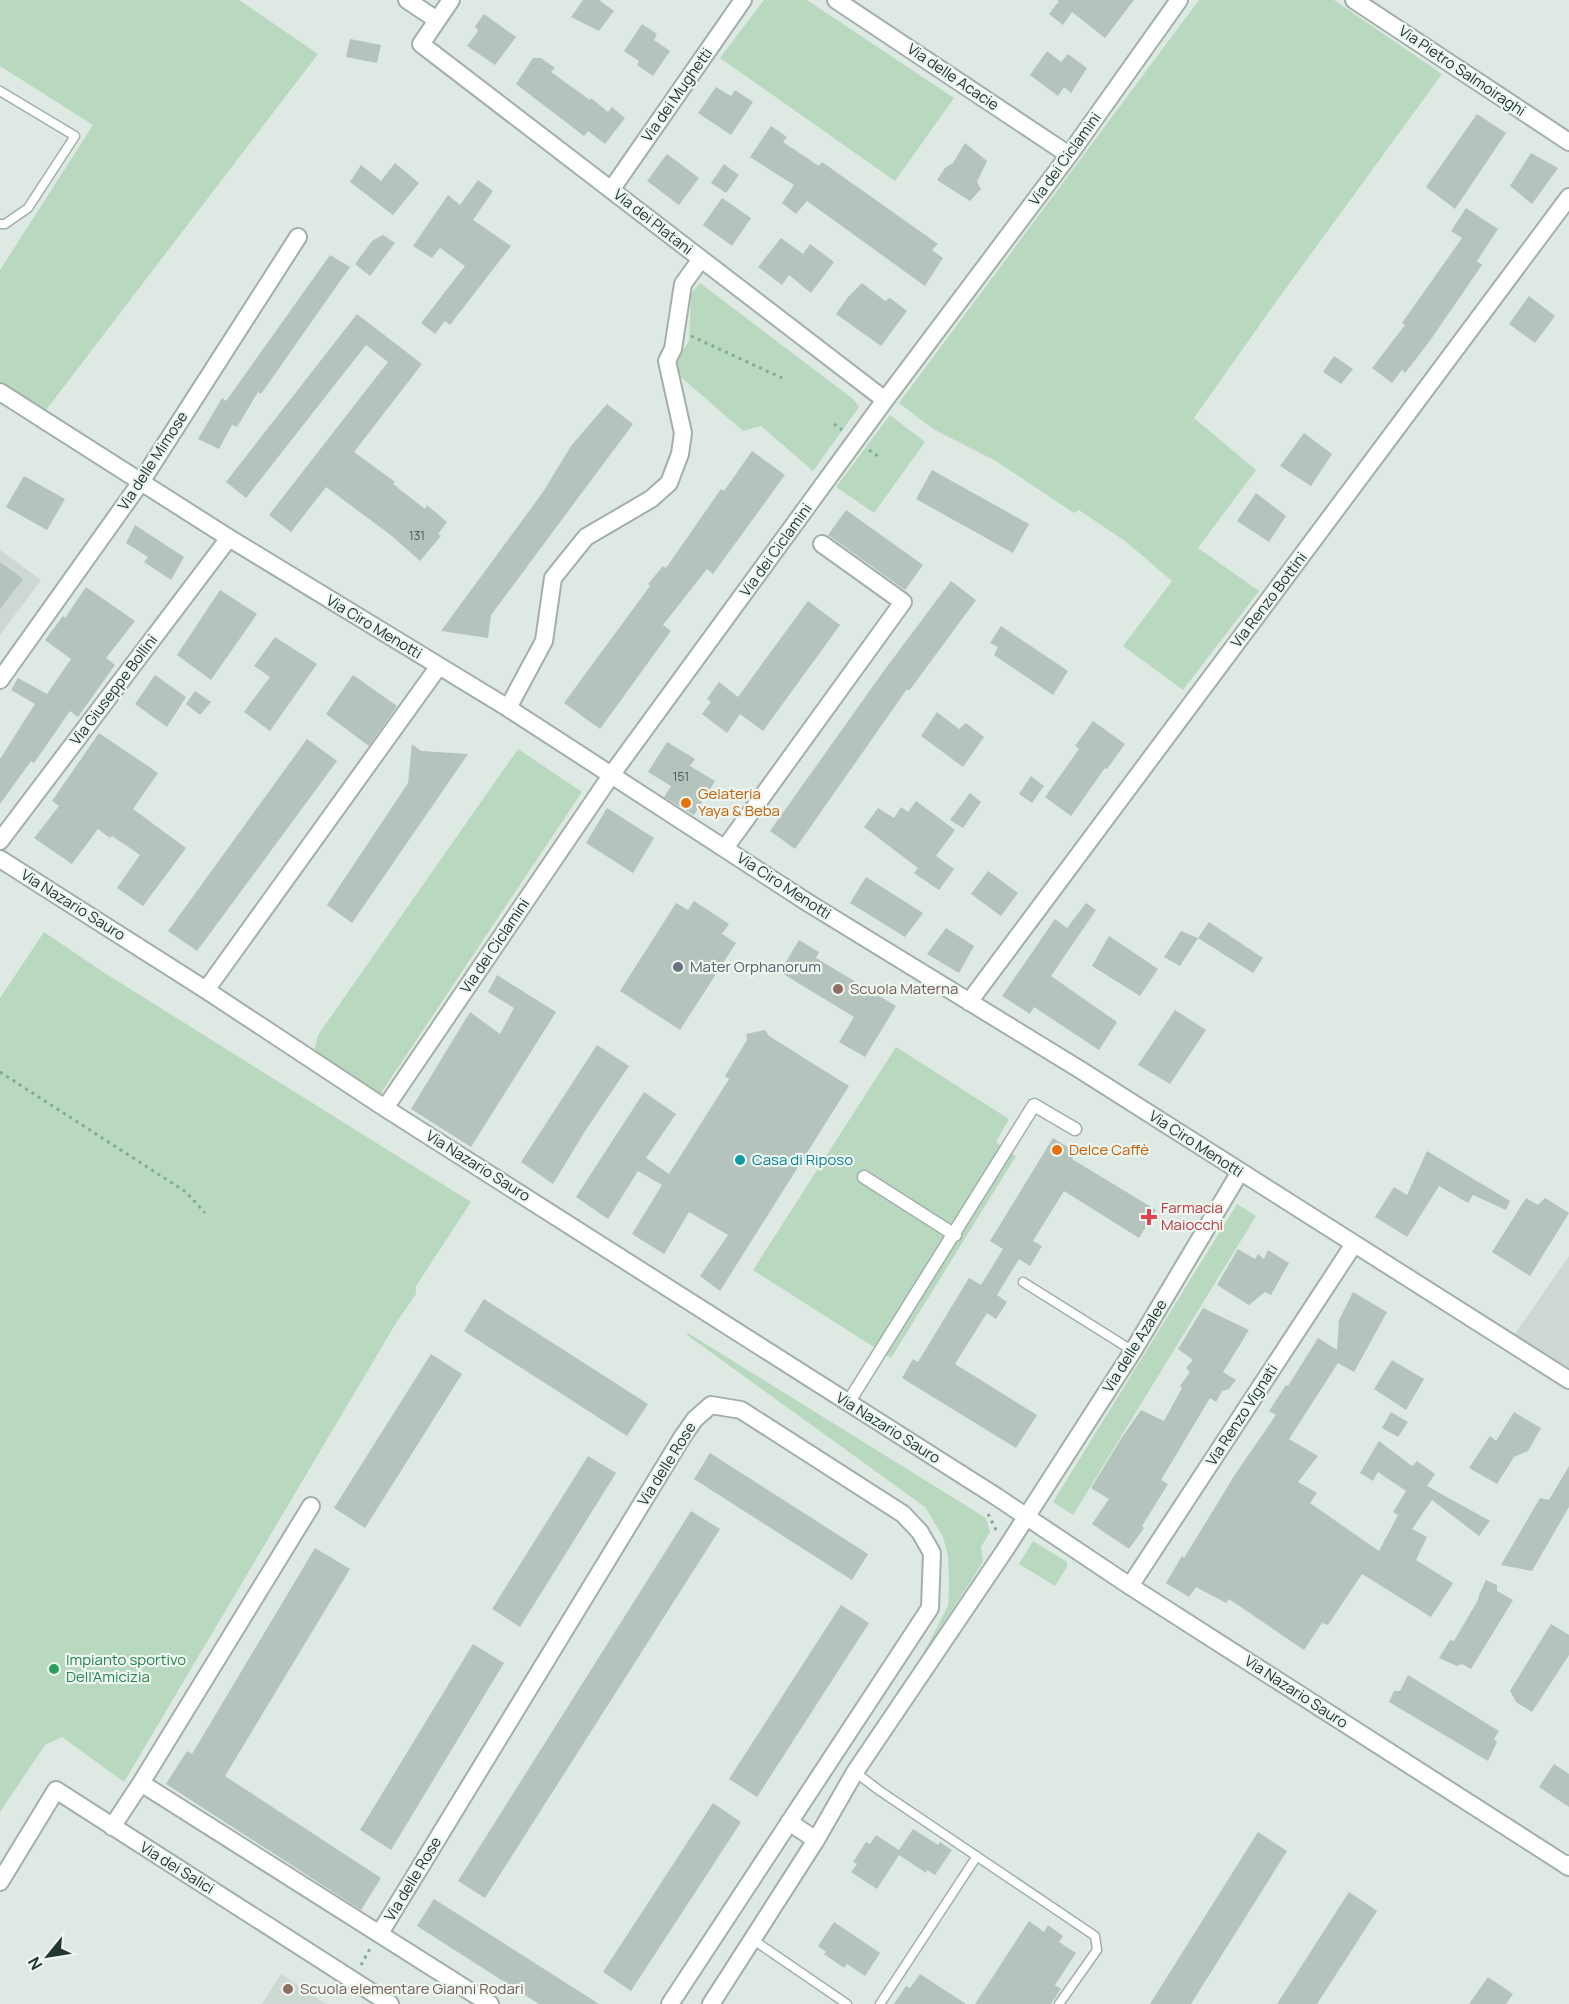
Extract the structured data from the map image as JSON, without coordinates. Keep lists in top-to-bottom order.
{
  "streets": {
    "street": [
      "Via Pietro Salmoiraghi",
      "Via delle Acacie",
      "Via dei Mughetti",
      "Via dei Ciclamini",
      "Via dei Platani",
      "Via delle Mimose",
      "Via Renzo Bottini",
      "Via Ciro Menotti",
      "Via Giuseppe Bollini",
      "Via Nazario Sauro",
      "Via delle Azalee",
      "Via Renzo Vignati",
      "Via delle Rose",
      "Via dei Salici"
    ]
  },
  "crossings": [
    ["Via delle Acacie", "Via dei Ciclamini"],
    ["Via dei Mughetti", "Via dei Platani"],
    ["Via dei Ciclamini", "Via dei Platani"],
    ["Via dei Ciclamini", "Via Ciro Menotti"],
    ["Via dei Ciclamini", "Via Nazario Sauro"],
    ["Via delle Mimose", "Via Ciro Menotti"],
    ["Via Renzo Bottini", "Via Ciro Menotti"],
    ["Via Ciro Menotti", "Via Giuseppe Bollini"],
    ["Via Ciro Menotti", "Via delle Azalee"],
    ["Via Ciro Menotti", "Via Renzo Vignati"],
    ["Via Nazario Sauro", "Via delle Azalee"],
    ["Via Nazario Sauro", "Via Renzo Vignati"]
  ],
  "places": {
    "other": [
      "Gelateria Yaya & Beba",
      "Mater Orphanorum",
      "Scuola Materna",
      "Delce Caffè",
      "Casa di Riposo",
      "Impianto sportivo Dell'Amicizia",
      "Scuola elementare Gianni Rodari"
    ],
    "health": ["Farmacia Maiocchi"]
  },
  "house_numbers": ["131", "151"],
  "north": "bottom left"
}
